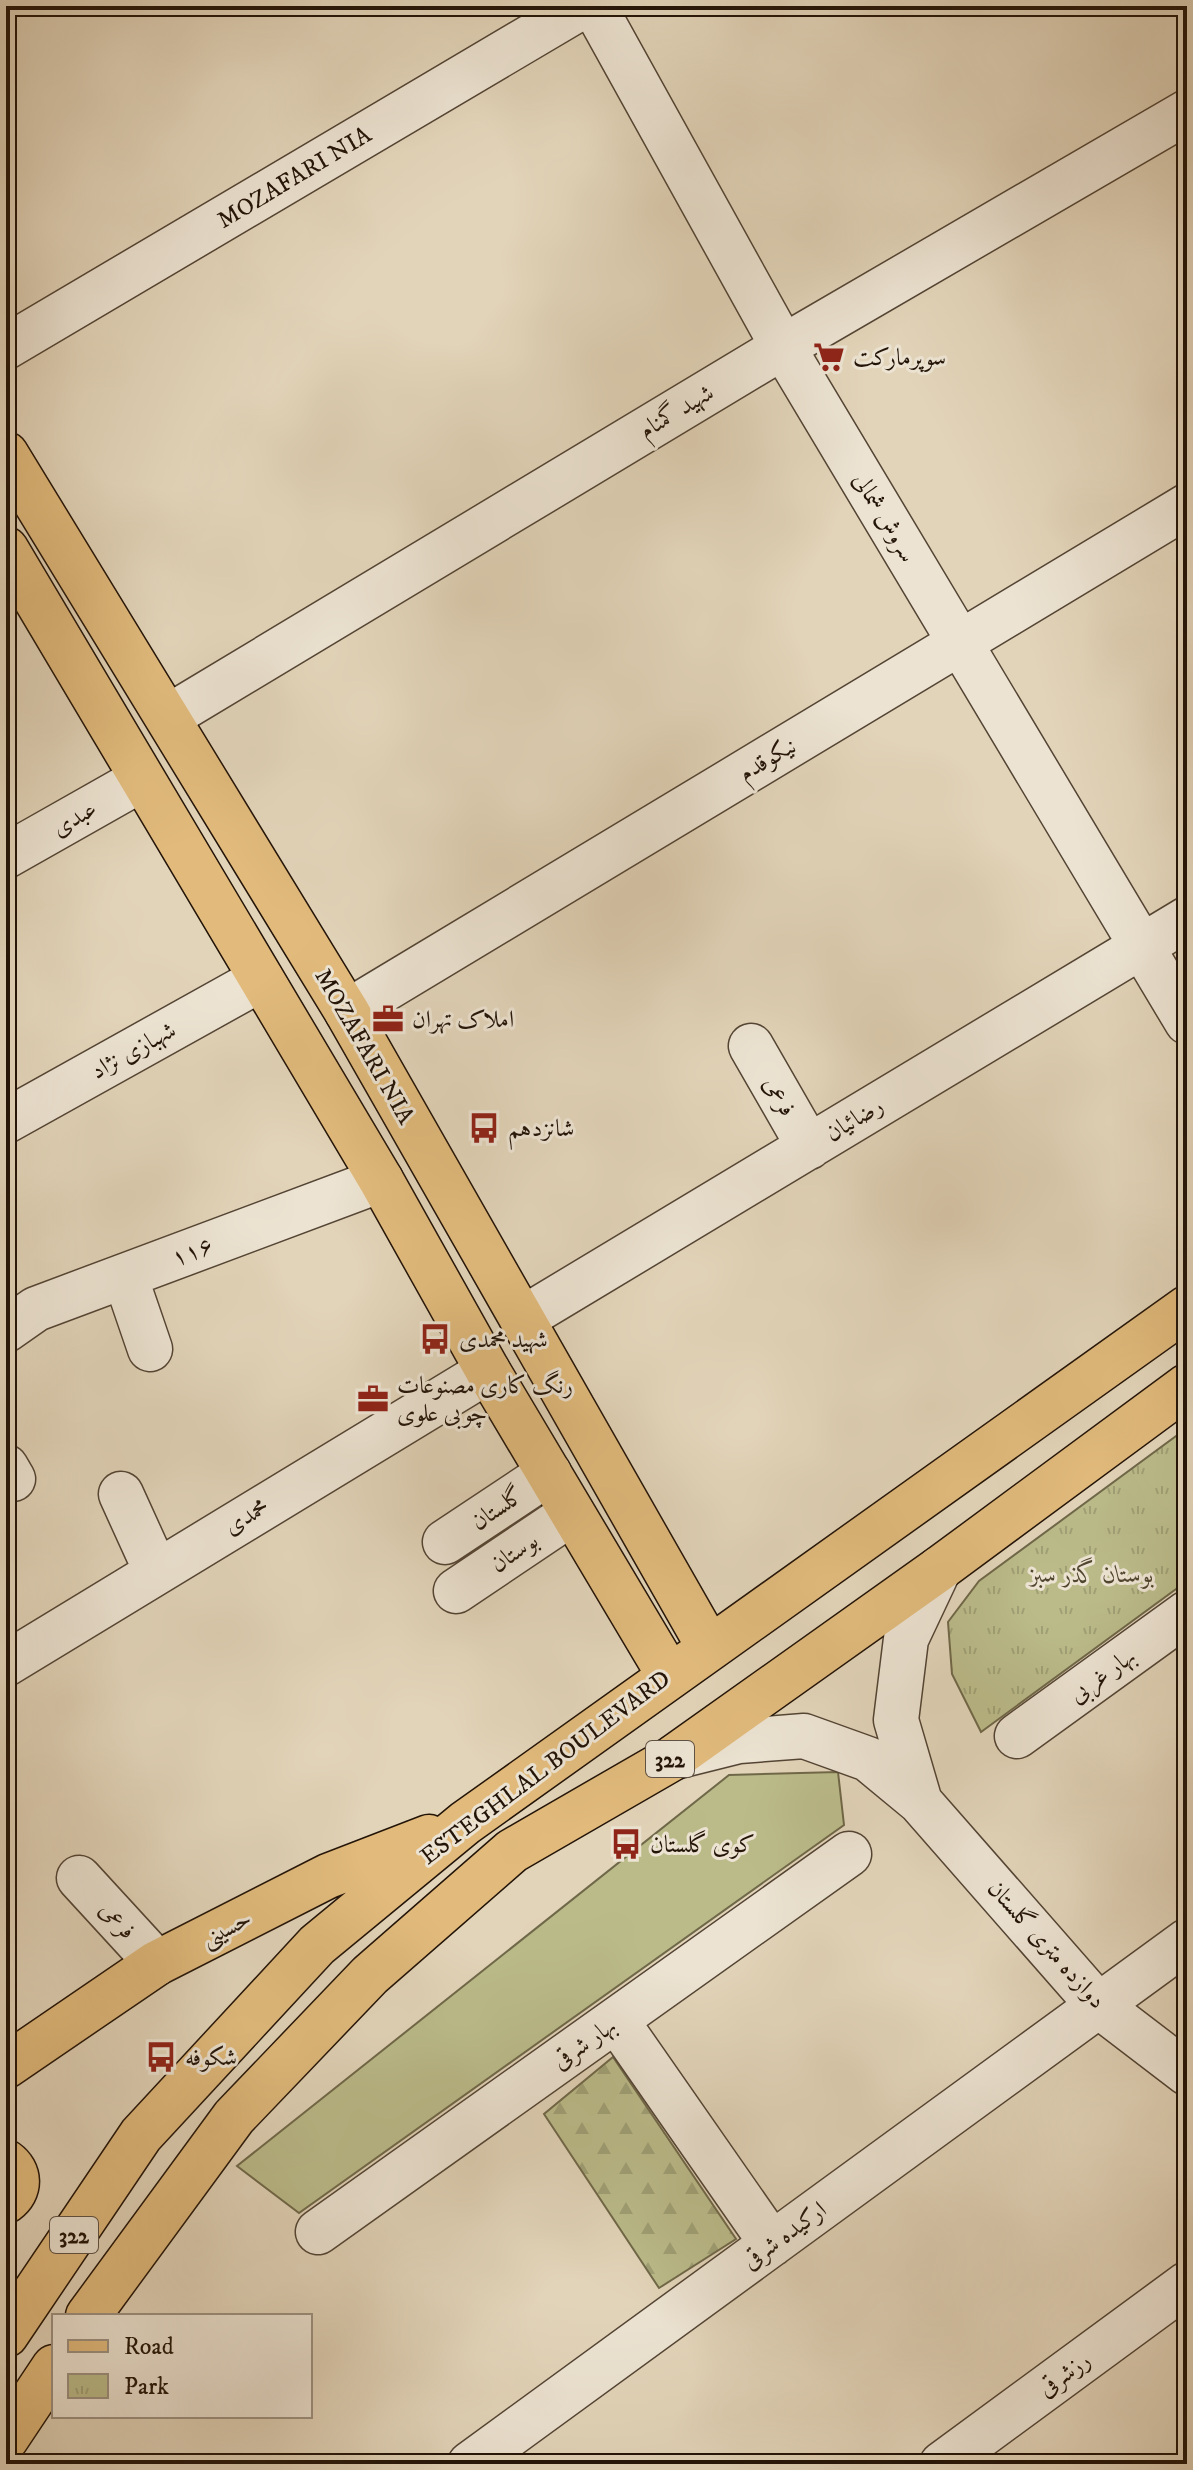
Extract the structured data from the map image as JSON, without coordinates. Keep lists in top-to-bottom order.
{
  "streets": {
    "main road": [
      "MOZAFARI NIA",
      "322",
      "ESTEGHLAL BOULEVARD",
      "حسینی"
    ],
    "street": [
      "شهید گمنام",
      "سروش شمالی",
      "نیکوقدم",
      "عبدی",
      "شهبازی نژاد",
      "فرعی",
      "رضائیان",
      "۱۱۶",
      "گلستان",
      "محمدی",
      "بوستان",
      "بهار غربی",
      "دوازده متری گلستان",
      "بهار شرقی",
      "ارکیده شرقی",
      "رزشرقی"
    ]
  },
  "crossings": [
    ["MOZAFARI NIA", "شهید گمنام"],
    ["MOZAFARI NIA", "نیکوقدم"],
    ["MOZAFARI NIA", "رضائیان"],
    ["MOZAFARI NIA", "ESTEGHLAL BOULEVARD"],
    ["شهید گمنام", "سروش شمالی"],
    ["سروش شمالی", "نیکوقدم"],
    ["سروش شمالی", "رضائیان"],
    ["فرعی", "رضائیان"],
    ["فرعی", "حسینی"],
    ["ESTEGHLAL BOULEVARD", "حسینی"],
    ["ESTEGHLAL BOULEVARD", "دوازده متری گلستان"],
    ["دوازده متری گلستان", "ارکیده شرقی"]
  ],
  "parks": ["بوستان گذر سبز"],
  "places": {
    "supermarket": ["سوپرمارکت"],
    "office": ["املاک تهران", "رنگ کاری مصنوعات چوبی علوی"],
    "bus stop": [
      "شانزدهم",
      "شهید محمدی",
      "کوی گلستان",
      "شکوفه"
    ]
  },
  "legend": ["Road", "Park"]
}
